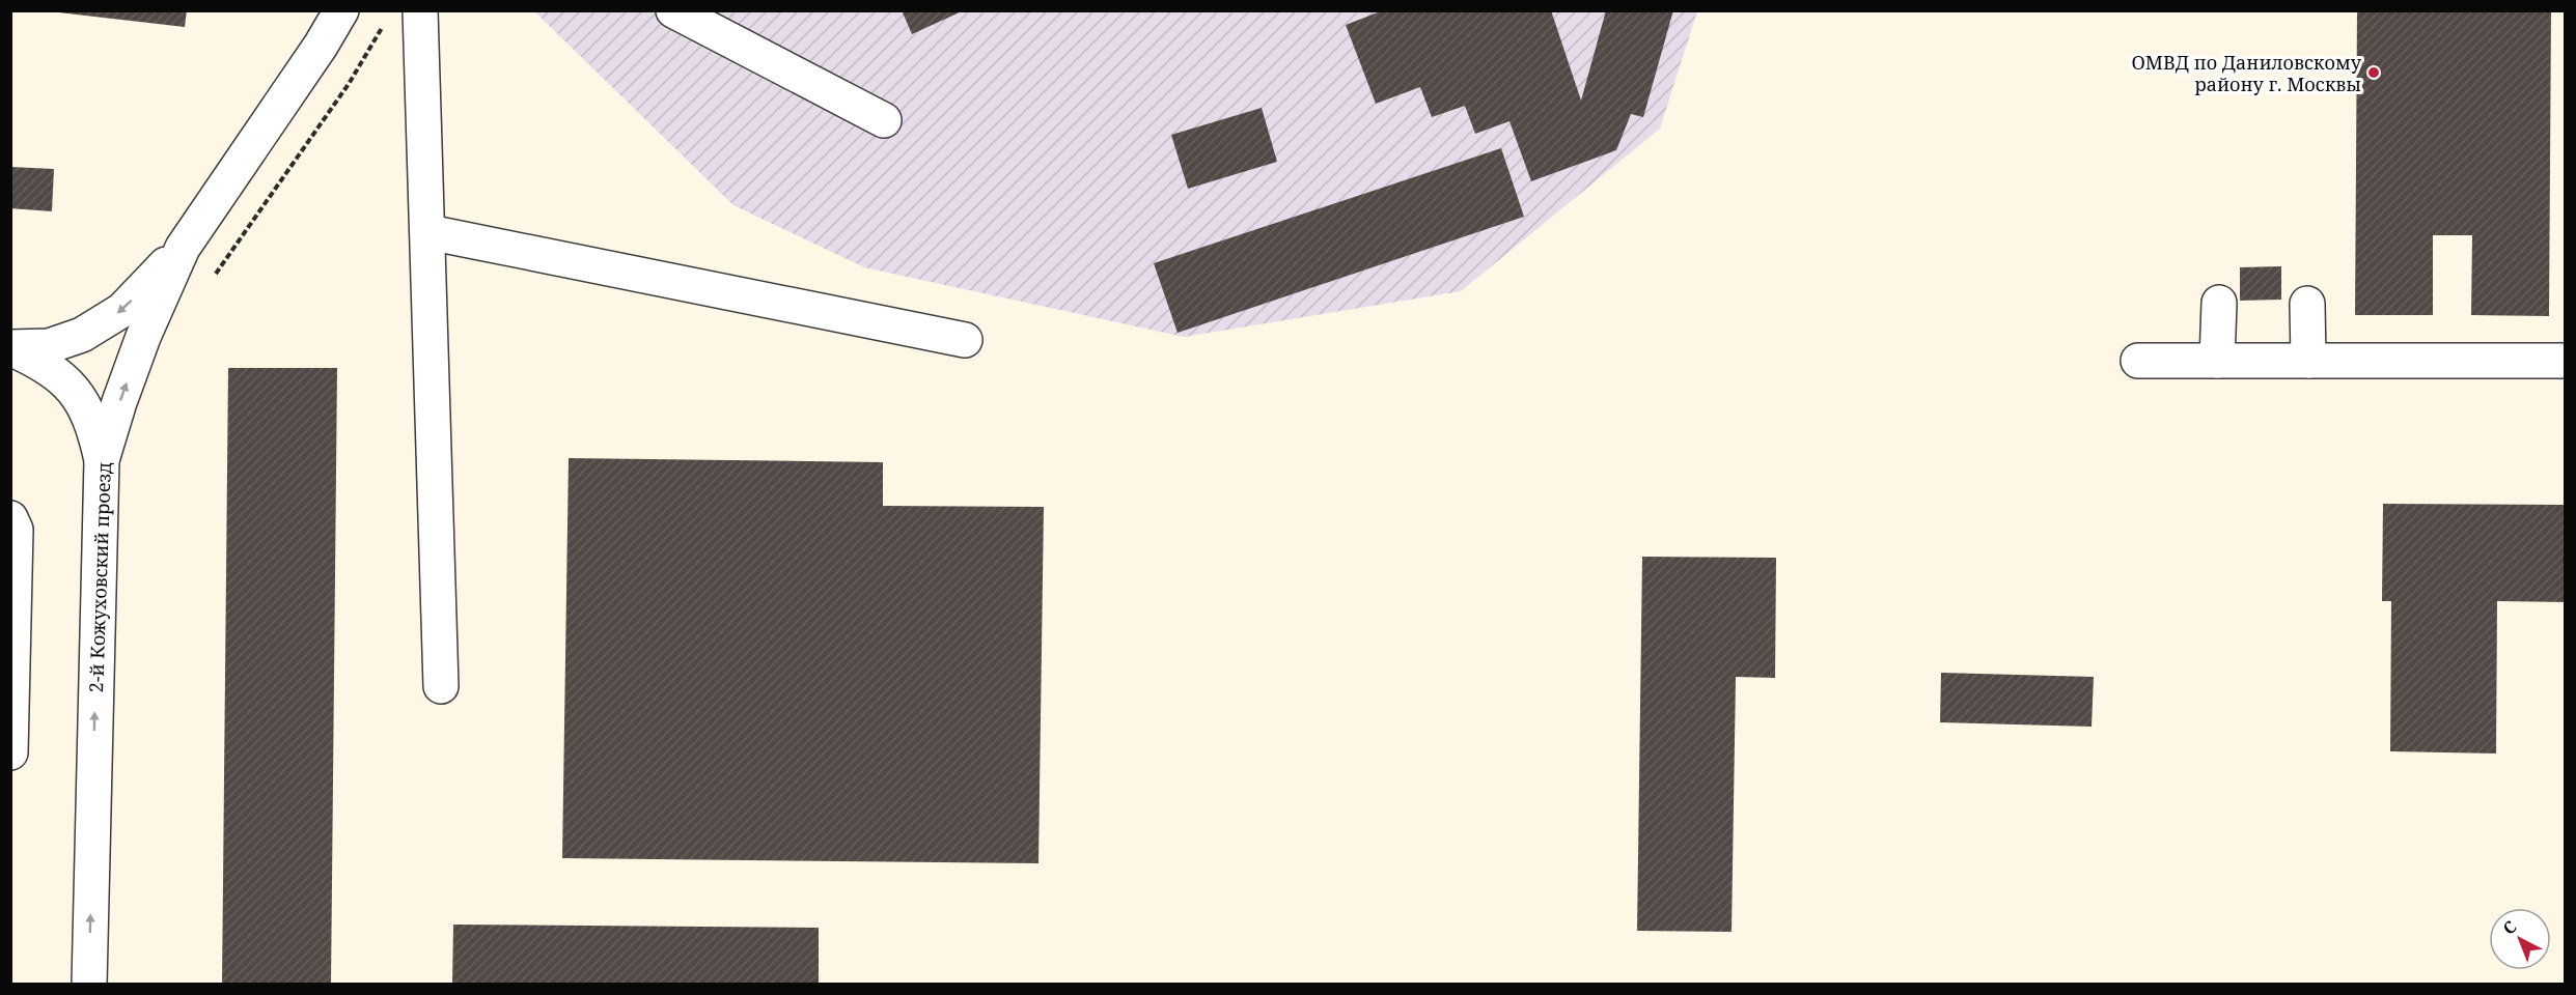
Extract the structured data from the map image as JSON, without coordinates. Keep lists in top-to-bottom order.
{
  "streets": {
    "street": ["2-й Кожуховский проезд"]
  },
  "places": ["ОМВД по Даниловскому району г. Москвы"],
  "north": "top left"
}
